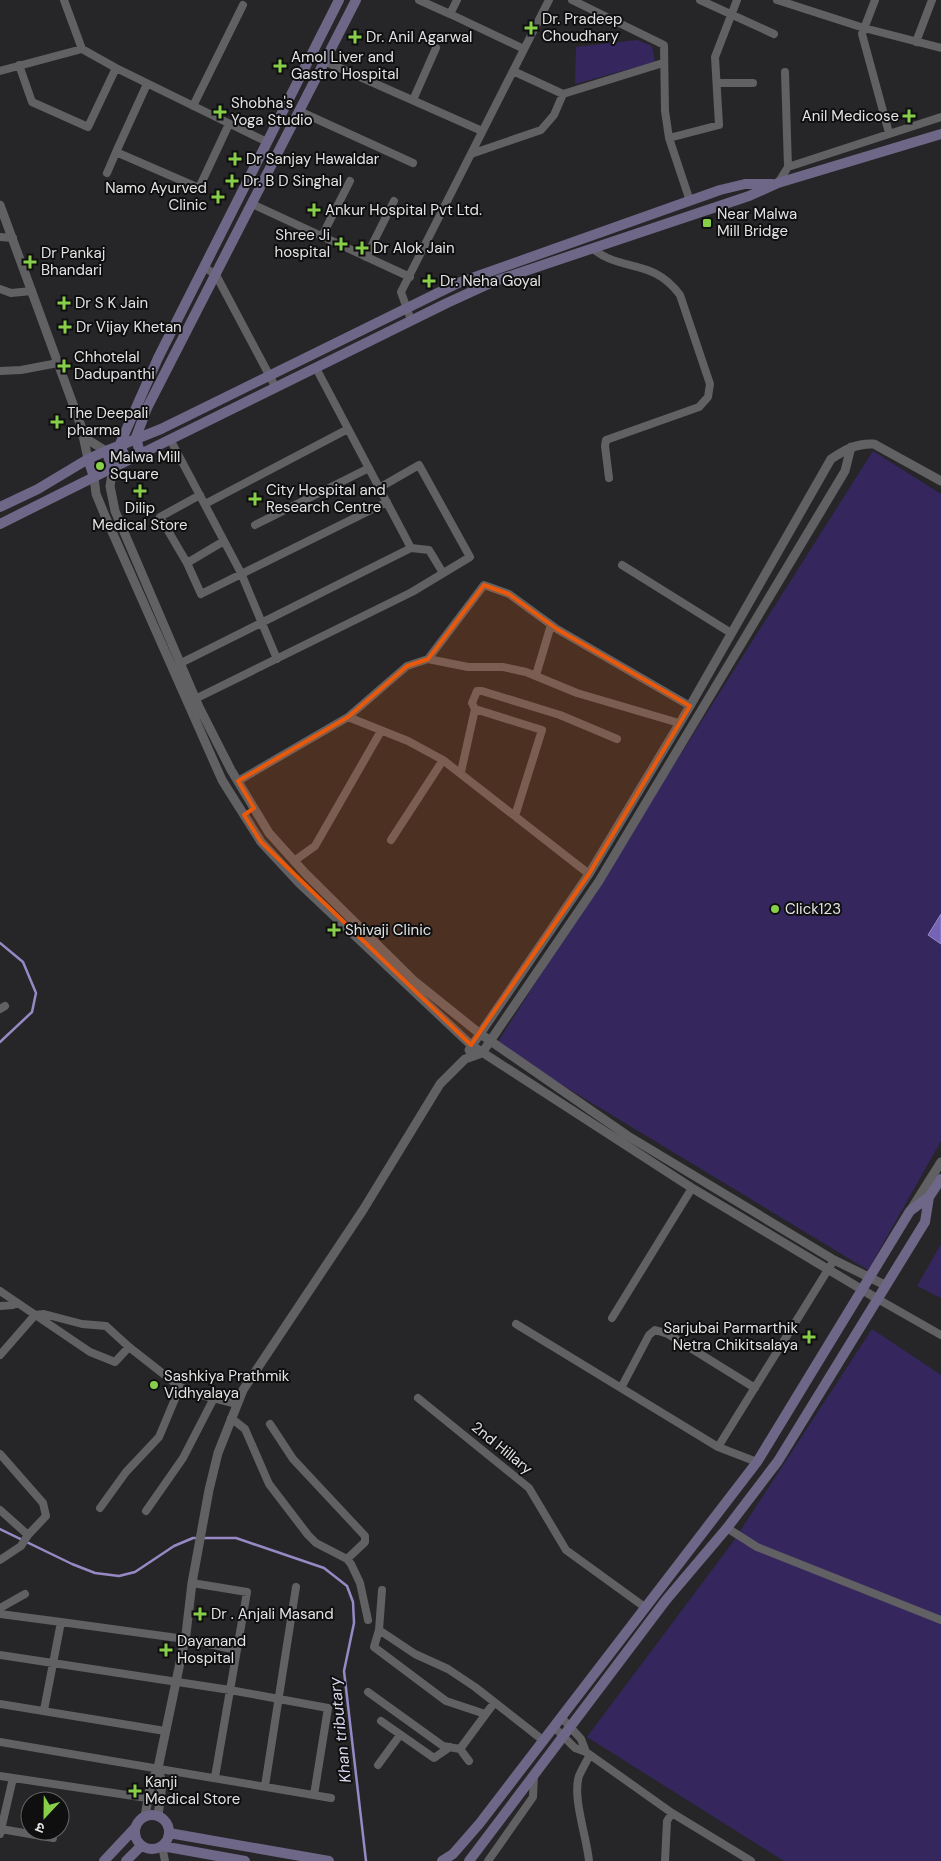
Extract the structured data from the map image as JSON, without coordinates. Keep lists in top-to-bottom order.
{
  "streets": {
    "street": ["2nd Hillary"]
  },
  "water": ["Khan tributary"],
  "places": {
    "health": [
      "Dr. Pradeep Choudhary",
      "Dr. Anil Agarwal",
      "Amol Liver and Gastro Hospital",
      "Shobha's Yoga Studio",
      "Anil Medicose",
      "Dr Sanjay Hawaldar",
      "Dr. B D Singhal",
      "Namo Ayurved Clinic",
      "Ankur Hospital Pvt Ltd.",
      "Shree Ji hospital",
      "Dr Alok Jain",
      "Dr Pankaj Bhandari",
      "Dr. Neha Goyal",
      "Dr S K Jain",
      "Dr Vijay Khetan",
      "Chhotelal Dadupanthi",
      "The Deepali pharma",
      "Dilip Medical Store",
      "City Hospital and Research Centre",
      "Shivaji Clinic",
      "Sarjubai Parmarthik Netra Chikitsalaya",
      "Dr . Anjali Masand",
      "Dayanand Hospital",
      "Kanji Medical Store"
    ],
    "transit": ["Near Malwa Mill Bridge"],
    "other": ["Malwa Mill Square", "Click123", "Sashkiya Prathmik Vidhyalaya"]
  },
  "north": "bottom"
}
